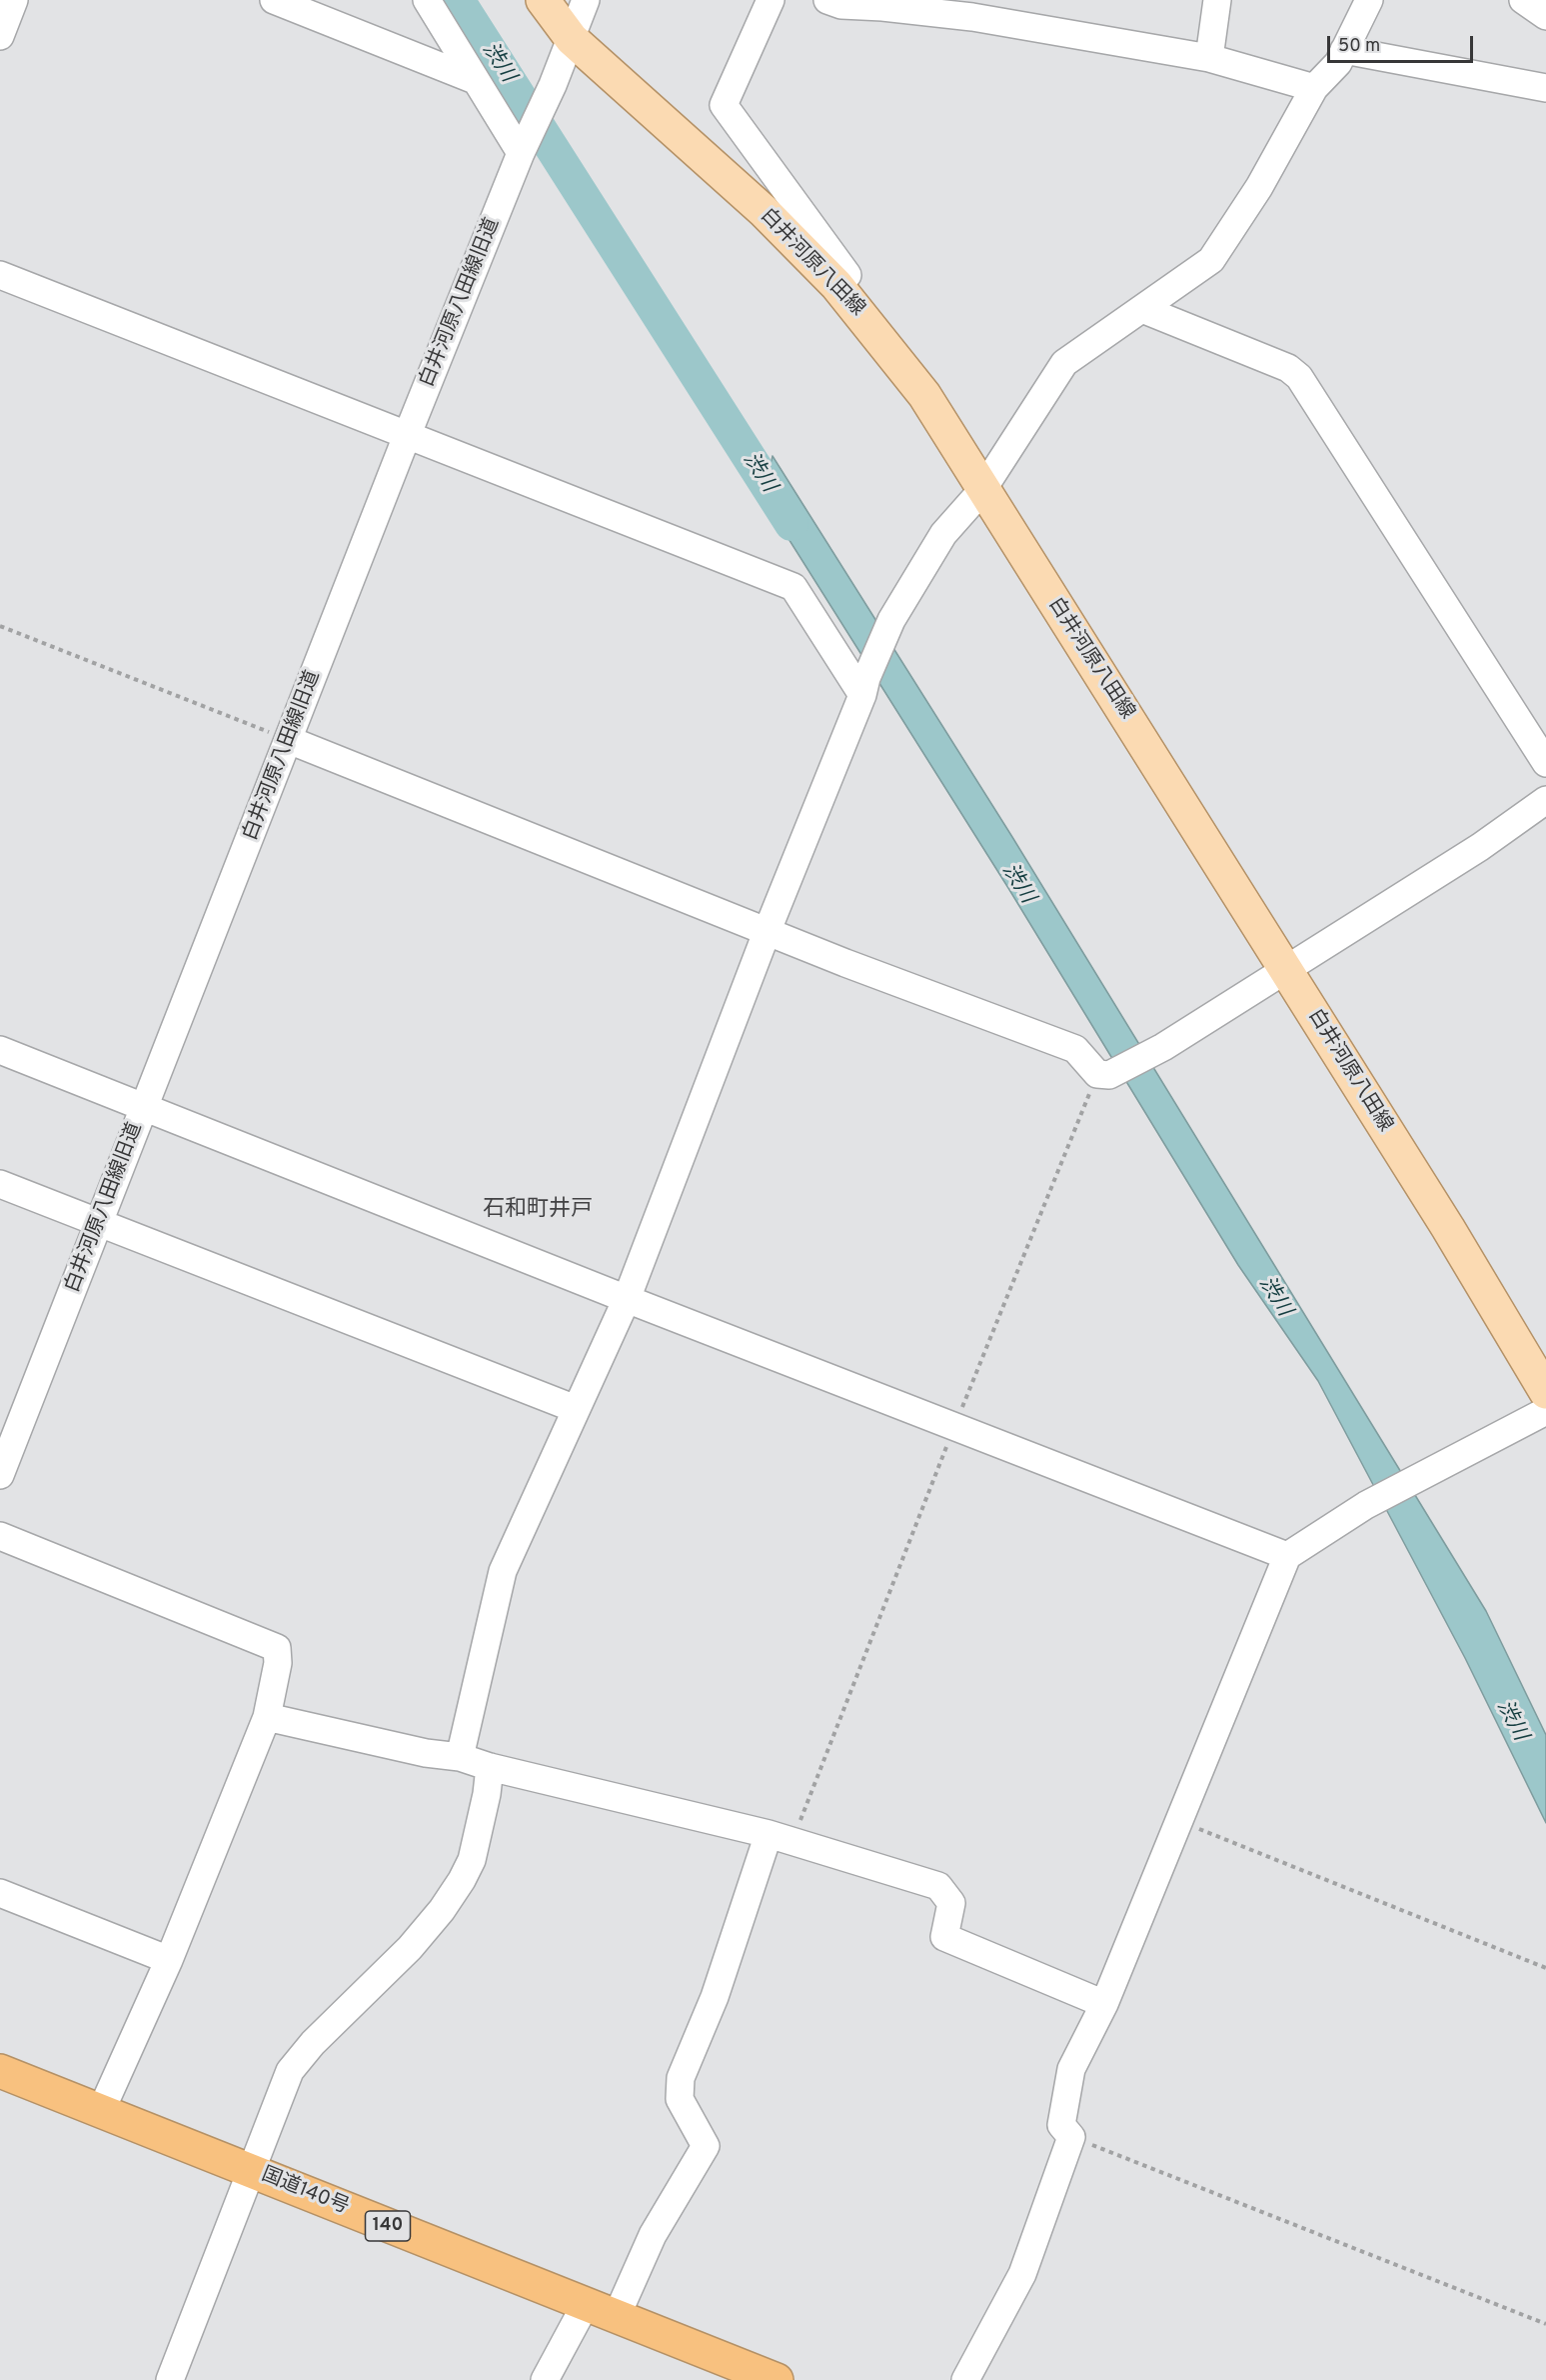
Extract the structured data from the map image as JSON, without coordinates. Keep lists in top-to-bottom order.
{
  "streets": {
    "highway": ["国道140号", "140"],
    "main road": ["白井河原八田線"],
    "street": ["白井河原八田線旧道"]
  },
  "crossings": [
    ["白井河原八田線", "白井河原八田線旧道"]
  ],
  "districts": ["石和町井戸"],
  "water": ["渋川"],
  "scale_bar": "50 m"
}
